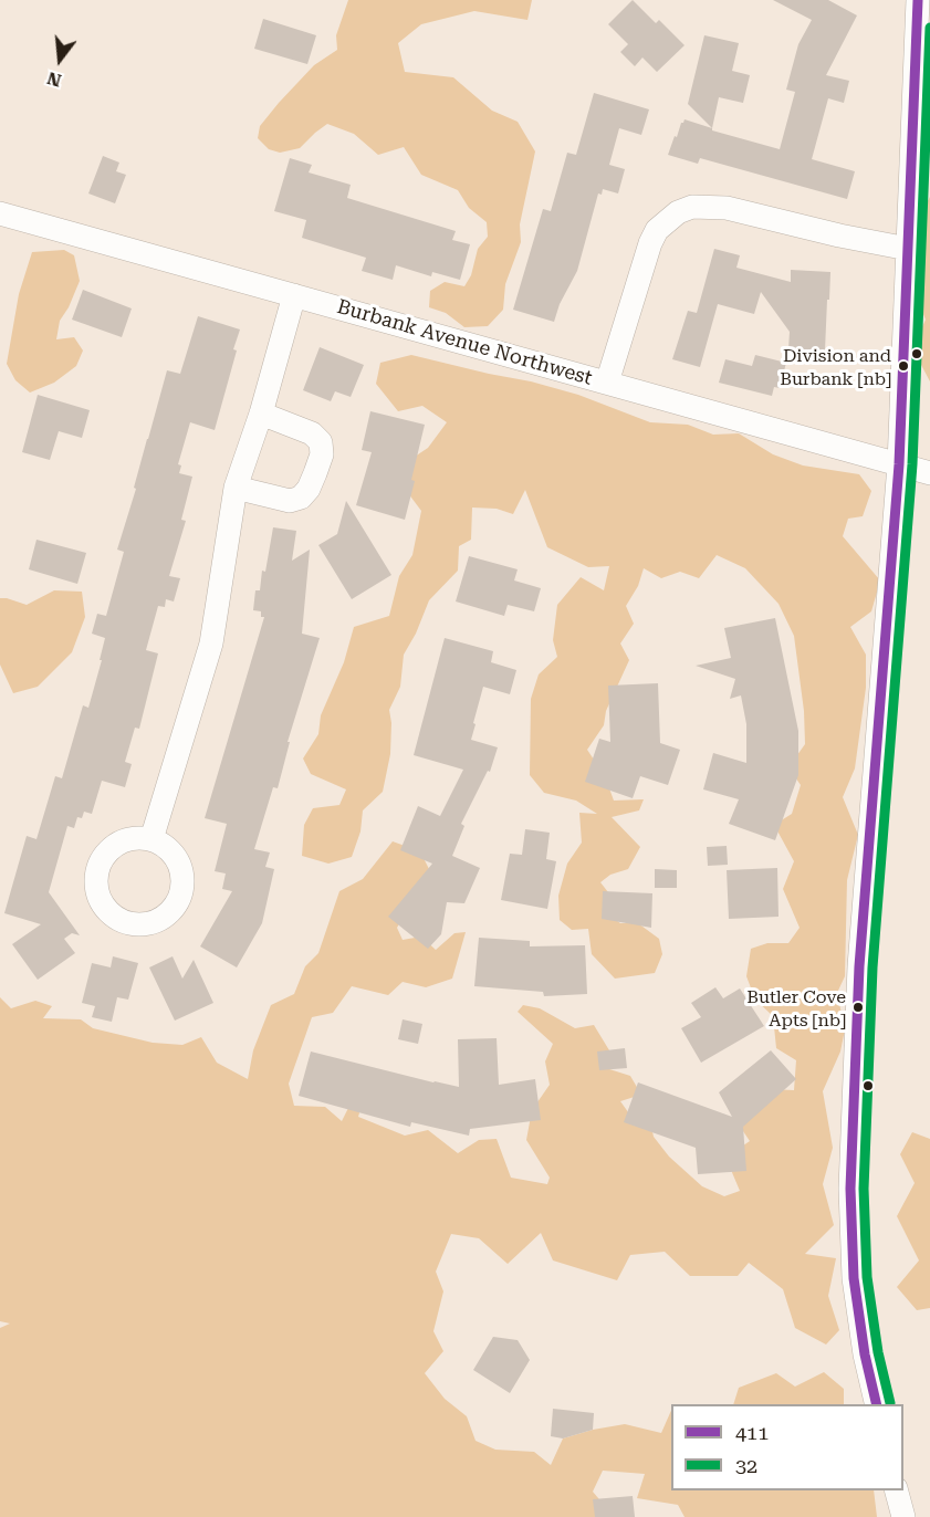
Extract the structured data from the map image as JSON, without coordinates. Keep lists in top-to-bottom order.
{
  "streets": {
    "street": ["Burbank Avenue Northwest"]
  },
  "places": ["Division and Burbank [nb]", "Butler Cove Apts [nb]"],
  "lines": ["transit line 411", "transit line 32"],
  "legend": ["411", "32"],
  "north": "bottom"
}
